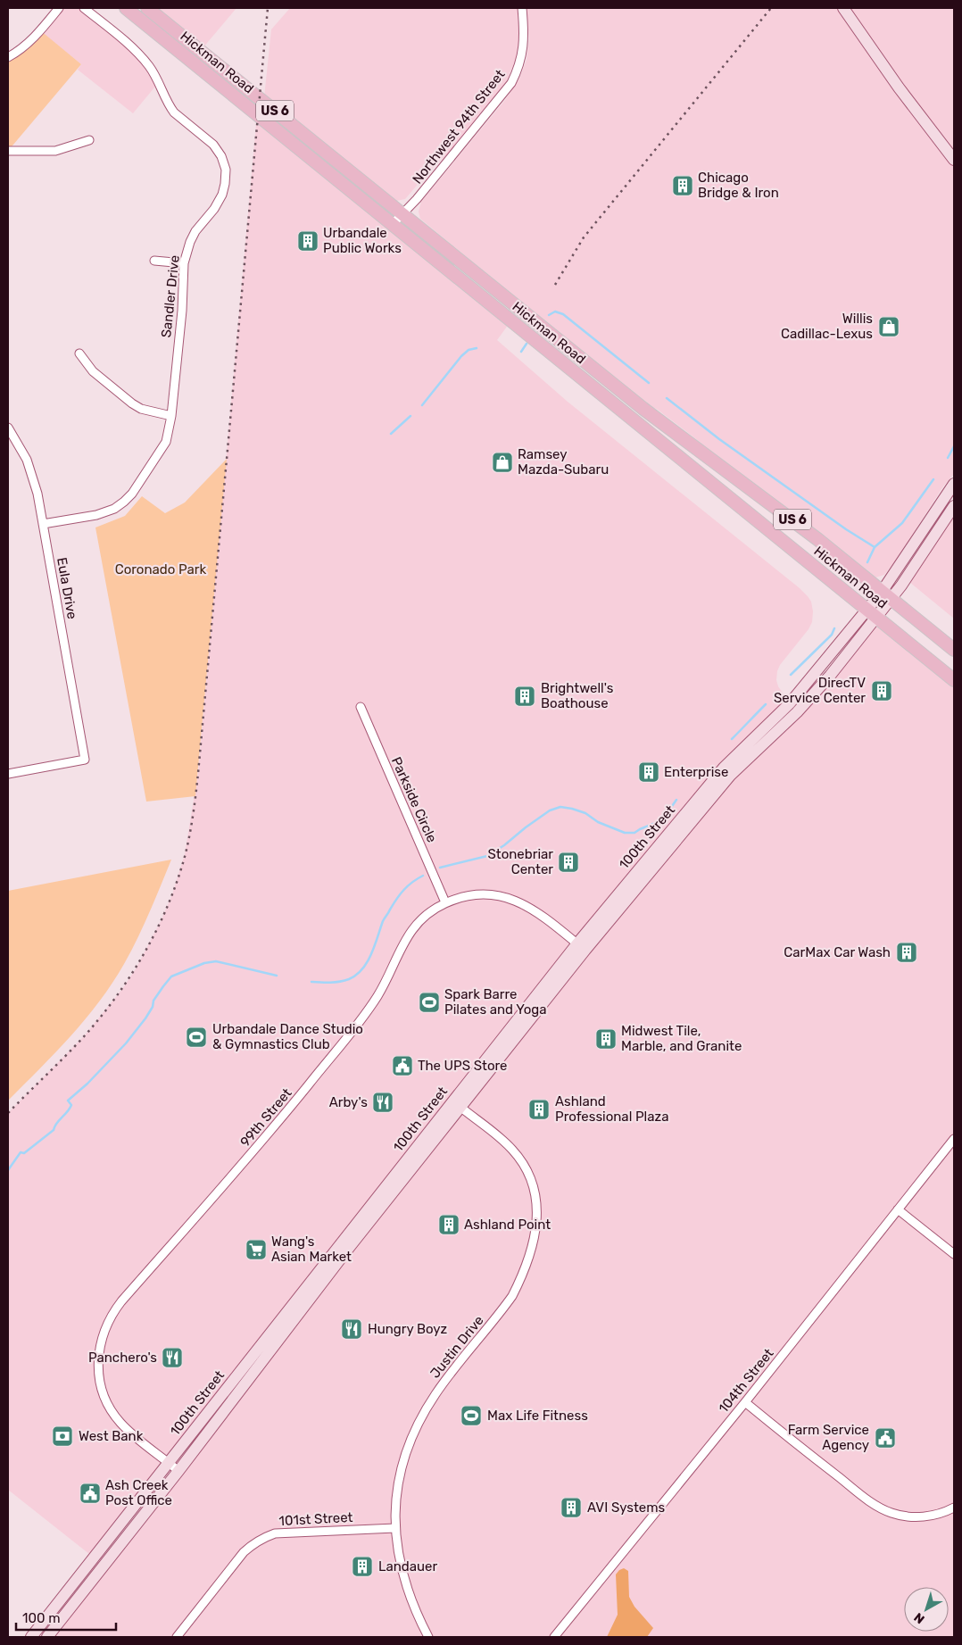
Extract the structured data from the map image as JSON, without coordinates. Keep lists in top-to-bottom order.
{
  "streets": {
    "main road": ["Hickman Road", "US 6", "100th Street"],
    "street": [
      "Northwest 94th Street",
      "Sandler Drive",
      "Eula Drive",
      "Parkside Circle",
      "99th Street",
      "Justin Drive",
      "104th Street",
      "101st Street"
    ]
  },
  "crossings": [
    ["Hickman Road", "Northwest 94th Street"],
    ["Hickman Road", "100th Street"],
    ["Sandler Drive", "Eula Drive"],
    ["Parkside Circle", "99th Street"],
    ["100th Street", "99th Street"],
    ["100th Street", "Justin Drive"],
    ["Justin Drive", "101st Street"]
  ],
  "parks": ["Coronado Park"],
  "places": {
    "building": [
      "Chicago Bridge & Iron",
      "Urbandale Public Works",
      "DirecTV Service Center",
      "Brightwell's Boathouse",
      "Enterprise",
      "Stonebriar Center",
      "CarMax Car Wash",
      "Midwest Tile, Marble, and Granite",
      "Ashland Professional Plaza",
      "Ashland Point",
      "AVI Systems",
      "Landauer"
    ],
    "shop": ["Willis Cadillac-Lexus", "Ramsey Mazda-Subaru"],
    "sports": ["Spark Barre Pilates and Yoga", "Urbandale Dance Studio & Gymnastics Club", "Max Life Fitness"],
    "public building": ["The UPS Store", "Farm Service Agency", "Ash Creek Post Office"],
    "restaurant": ["Arby's", "Hungry Boyz", "Panchero's"],
    "supermarket": ["Wang's Asian Market"],
    "bank": ["West Bank"]
  },
  "scale_bar": "100 m",
  "north": "bottom left"
}
